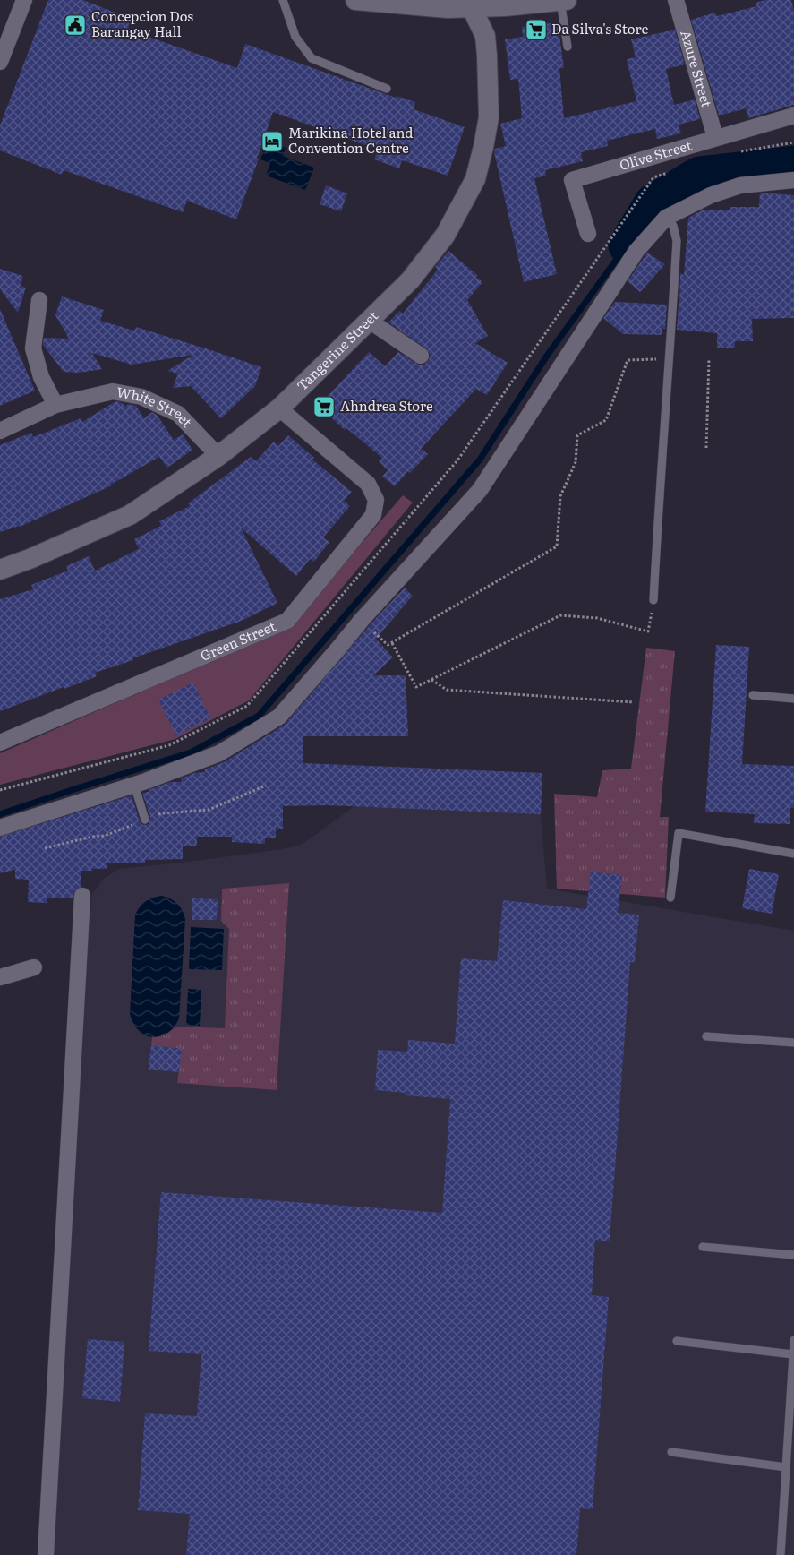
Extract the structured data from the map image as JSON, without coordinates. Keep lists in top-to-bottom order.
{
  "streets": {
    "street": [
      "Azure Street",
      "Olive Street",
      "Tangerine Street",
      "White Street",
      "Green Street"
    ]
  },
  "crossings": [
    ["Azure Street", "Olive Street"],
    ["Tangerine Street", "White Street"],
    ["Tangerine Street", "Green Street"]
  ],
  "places": {
    "public building": ["Concepcion Dos Barangay Hall"],
    "supermarket": ["Da Silva's Store", "Ahndrea Store"],
    "hotel": ["Marikina Hotel and Convention Centre"]
  }
}
